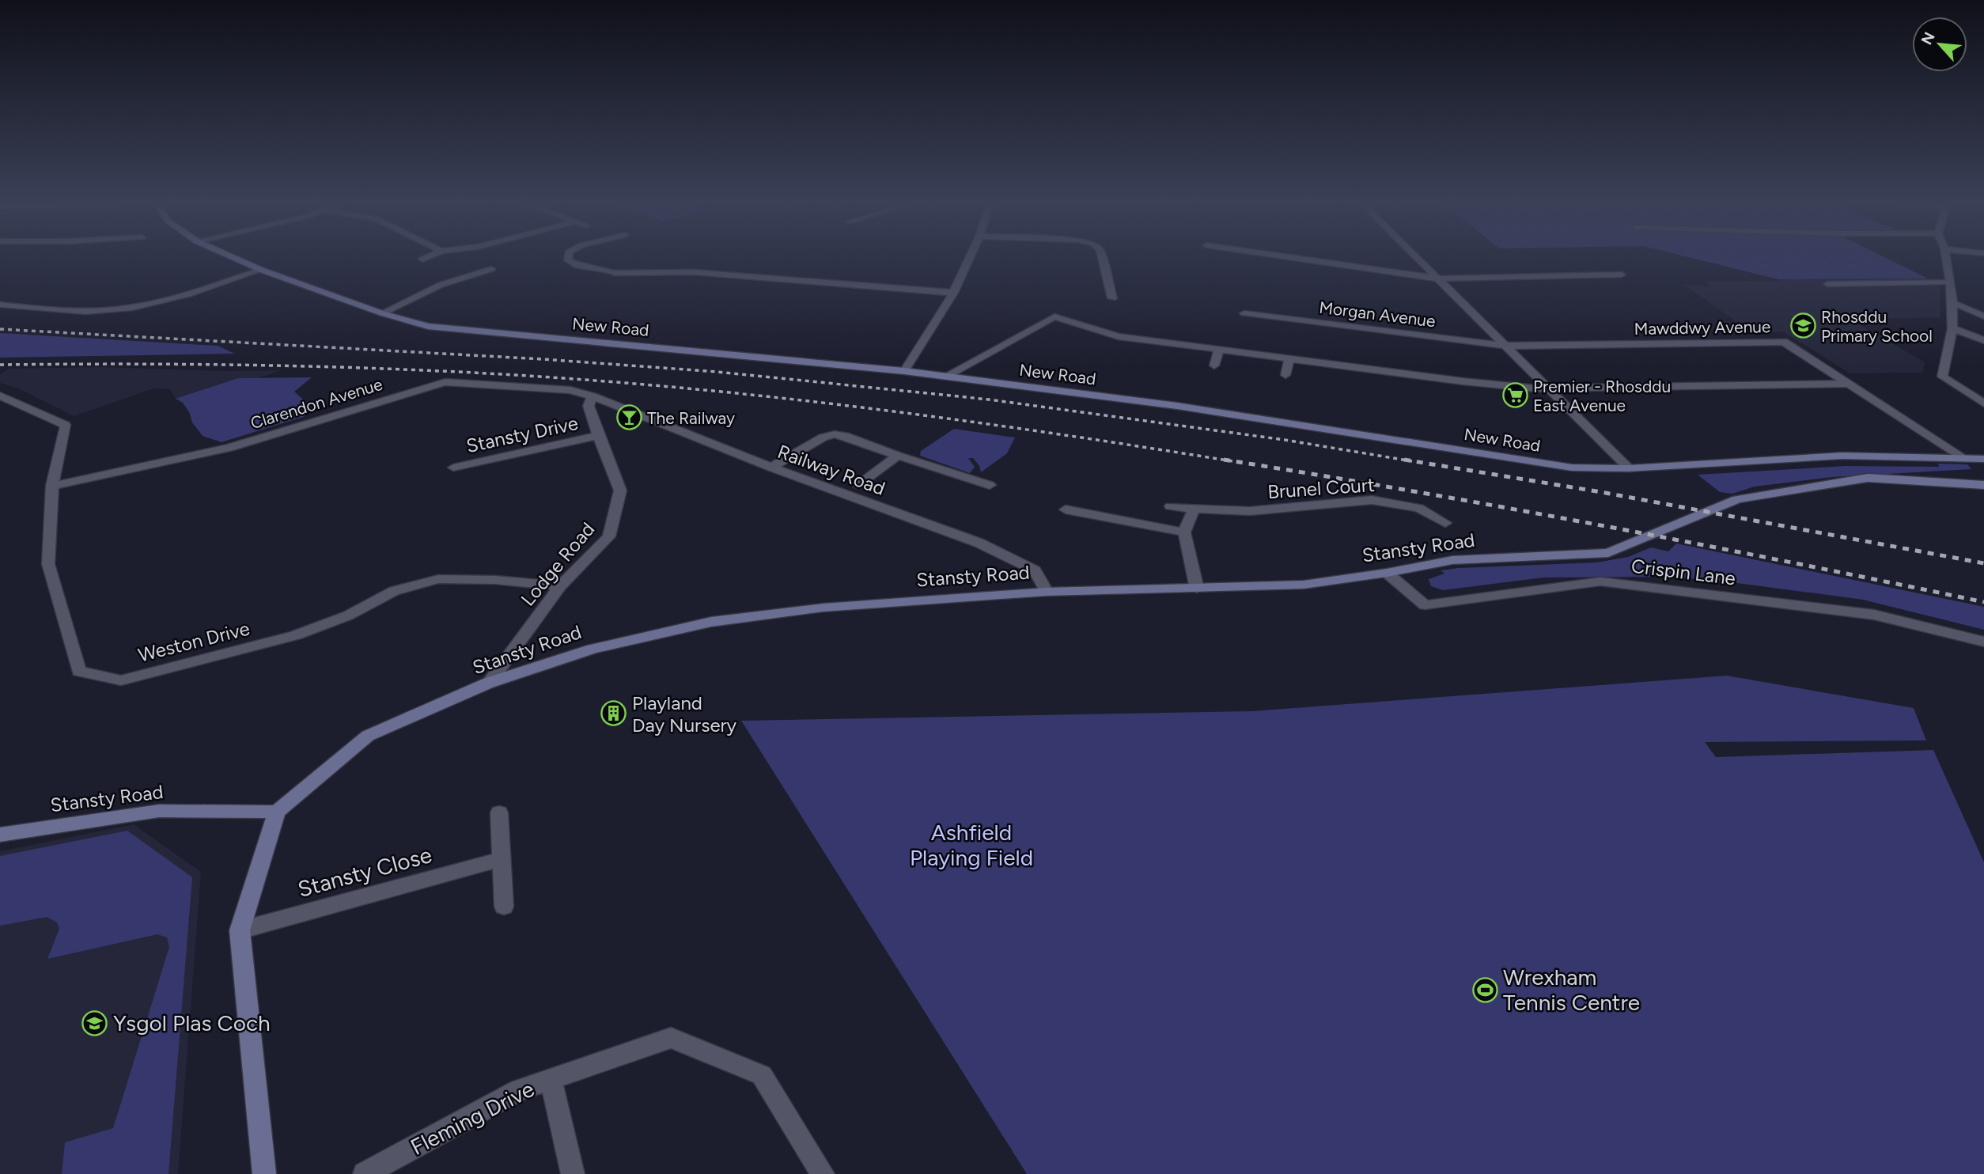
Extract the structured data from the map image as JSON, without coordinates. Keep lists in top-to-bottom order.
{
  "streets": {
    "main road": ["New Road", "Stansty Road"],
    "street": [
      "Morgan Avenue",
      "Mawddwy Avenue",
      "Clarendon Avenue",
      "Stansty Drive",
      "Railway Road",
      "Brunel Court",
      "Lodge Road",
      "Crispin Lane",
      "Weston Drive",
      "Stansty Close",
      "Fleming Drive"
    ]
  },
  "crossings": [
    ["Morgan Avenue", "Mawddwy Avenue"],
    ["New Road", "Mawddwy Avenue"],
    ["Clarendon Avenue", "Railway Road"],
    ["Clarendon Avenue", "Lodge Road"],
    ["Clarendon Avenue", "Weston Drive"],
    ["Stansty Drive", "Lodge Road"],
    ["Railway Road", "Stansty Road"],
    ["Railway Road", "Lodge Road"],
    ["Stansty Road", "Lodge Road"],
    ["Stansty Road", "Crispin Lane"],
    ["Lodge Road", "Weston Drive"]
  ],
  "parks": ["Ashfield Playing Field"],
  "places": {
    "school or university": ["Rhosddu Primary School", "Ysgol Plas Coch"],
    "supermarket": ["Premier - Rhosddu East Avenue"],
    "bar": ["The Railway"],
    "building": ["Playland Day Nursery"],
    "sports": ["Wrexham Tennis Centre"]
  },
  "north": "top left"
}
